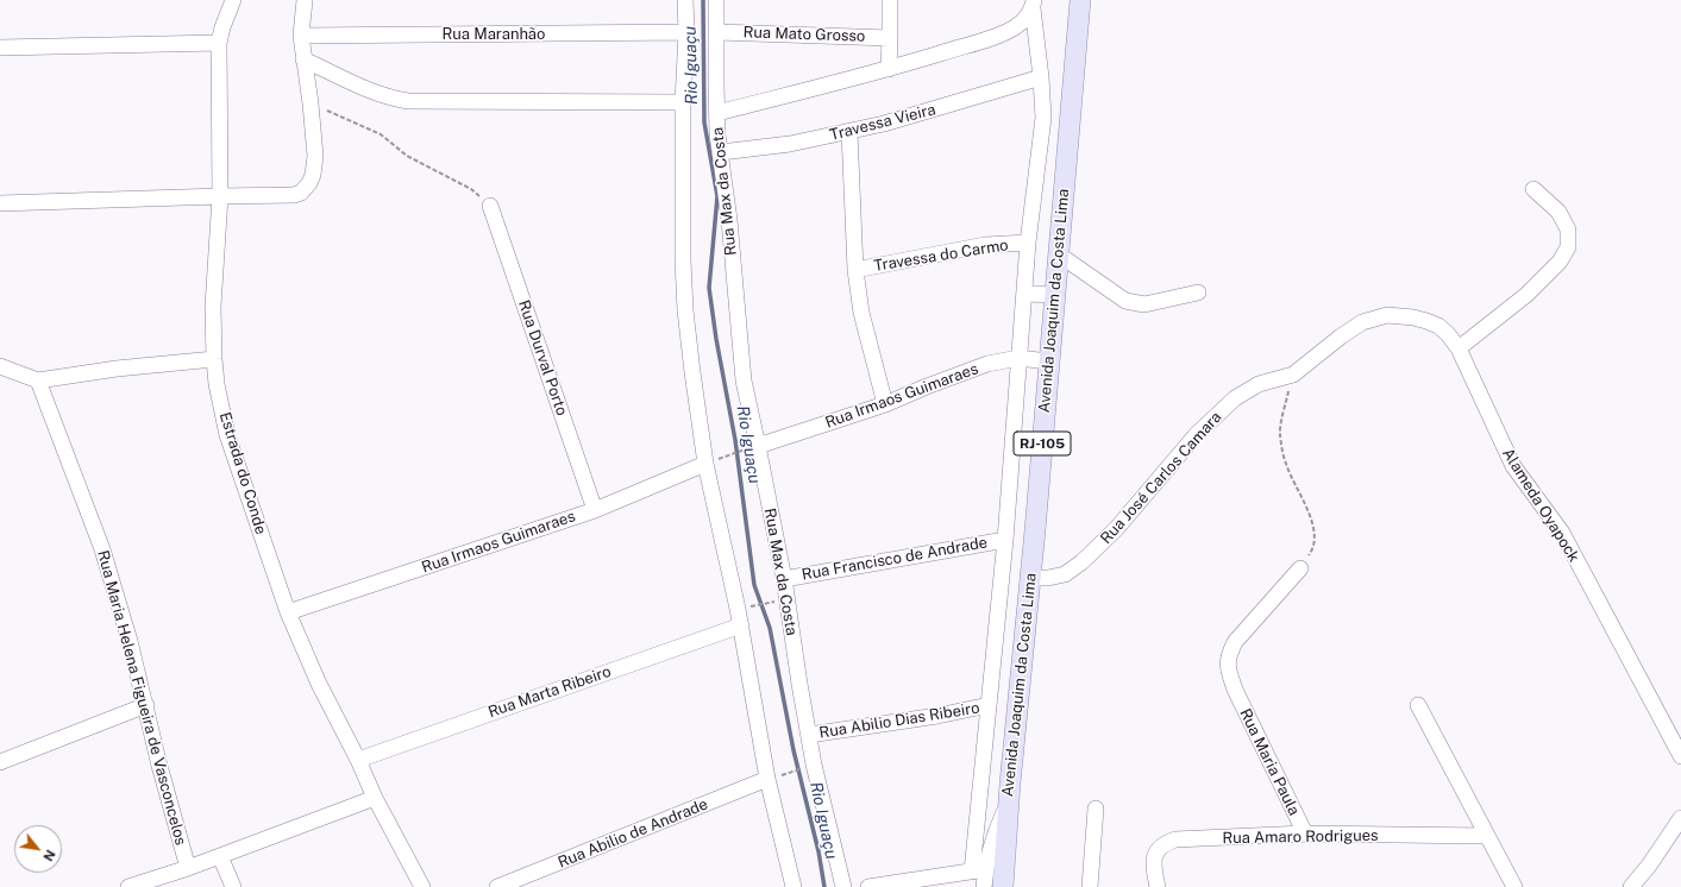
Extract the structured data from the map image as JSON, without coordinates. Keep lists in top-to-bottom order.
{
  "streets": {
    "main road": ["Avenida Joaquim da Costa Lima", "RJ-105"],
    "street": [
      "Rua Maranhão",
      "Rua Mato Grosso",
      "Travessa Vieira",
      "Rua Max da Costa",
      "Travessa do Carmo",
      "Rua Durval Porto",
      "Rua Irmaos Guimaraes",
      "Estrada do Conde",
      "Rua José Carlos Camara",
      "Alameda Oyapock",
      "Rua Francisco de Andrade",
      "Rua Marta Ribeiro",
      "Rua Maria Helena Figueira de Vasconcelos",
      "Rua Abilio Dias Ribeiro",
      "Rua Maria Paula",
      "Rua Abilio de Andrade",
      "Rua Amaro Rodrigues"
    ]
  },
  "crossings": [
    ["Rua Mato Grosso", "Rua Max da Costa"],
    ["Travessa Vieira", "Rua Max da Costa"],
    ["Rua Max da Costa", "Rua Irmaos Guimaraes"],
    ["Rua Max da Costa", "Rua Francisco de Andrade"],
    ["Rua Max da Costa", "Rua Abilio Dias Ribeiro"],
    ["Avenida Joaquim da Costa Lima", "Rua Irmaos Guimaraes"],
    ["Avenida Joaquim da Costa Lima", "Rua José Carlos Camara"],
    ["Rua Durval Porto", "Rua Irmaos Guimaraes"],
    ["Rua Irmaos Guimaraes", "Estrada do Conde"],
    ["Estrada do Conde", "Rua Marta Ribeiro"],
    ["Rua José Carlos Camara", "Alameda Oyapock"],
    ["Rua Maria Paula", "Rua Amaro Rodrigues"]
  ],
  "water": ["Rio Iguaçu"],
  "north": "bottom right"
}
